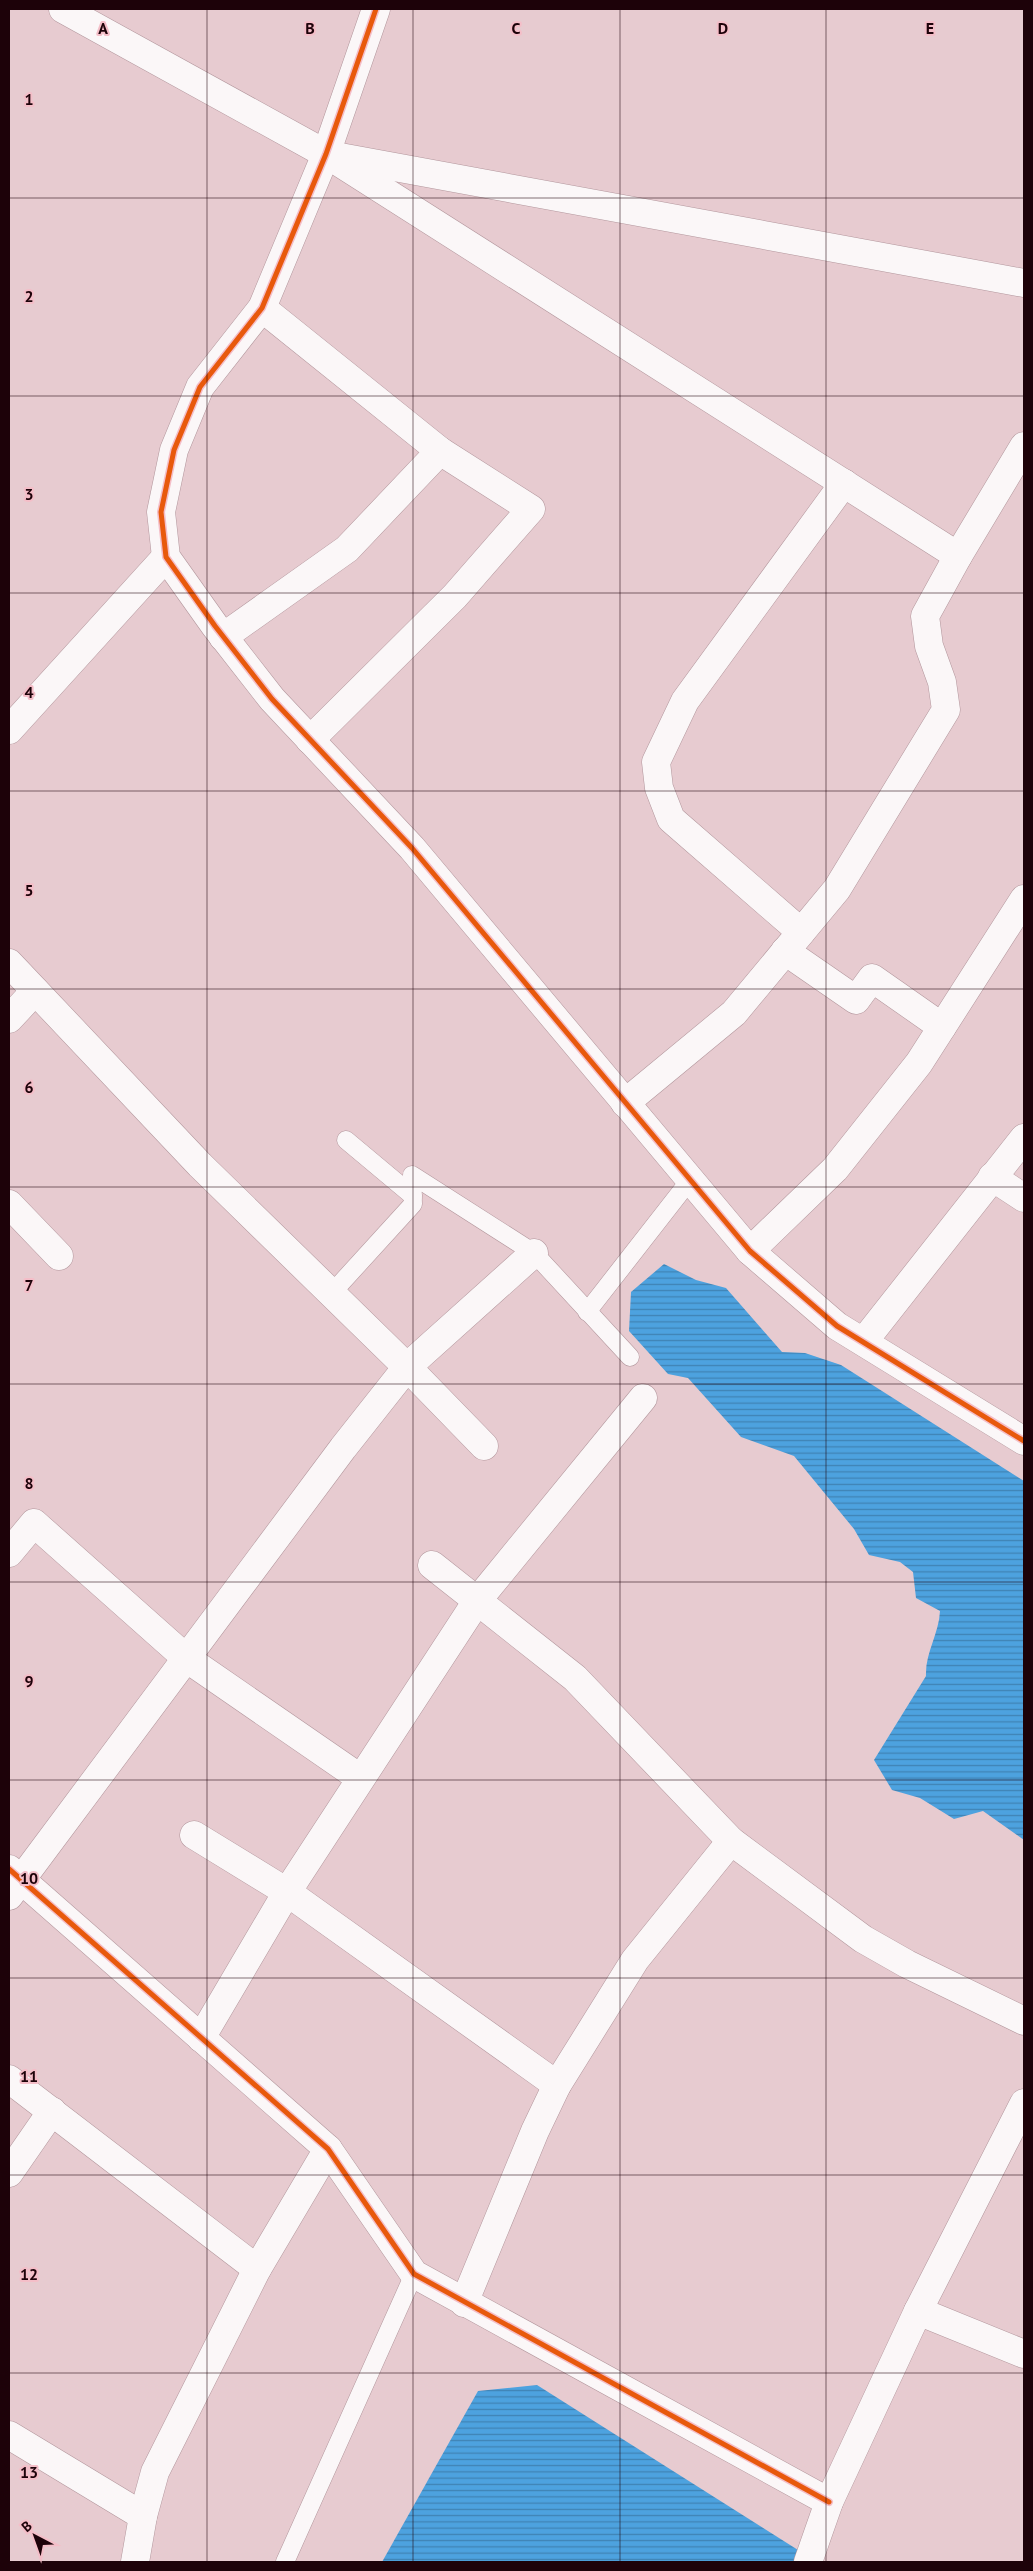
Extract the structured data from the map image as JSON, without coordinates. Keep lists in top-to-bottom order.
{
  "north": "top left",
  "grid": {
    "columns": [
      "A",
      "B",
      "C",
      "D",
      "E"
    ],
    "rows": [
      "1",
      "2",
      "3",
      "4",
      "5",
      "6",
      "7",
      "8",
      "9",
      "10",
      "11",
      "12",
      "13"
    ]
  }
}
